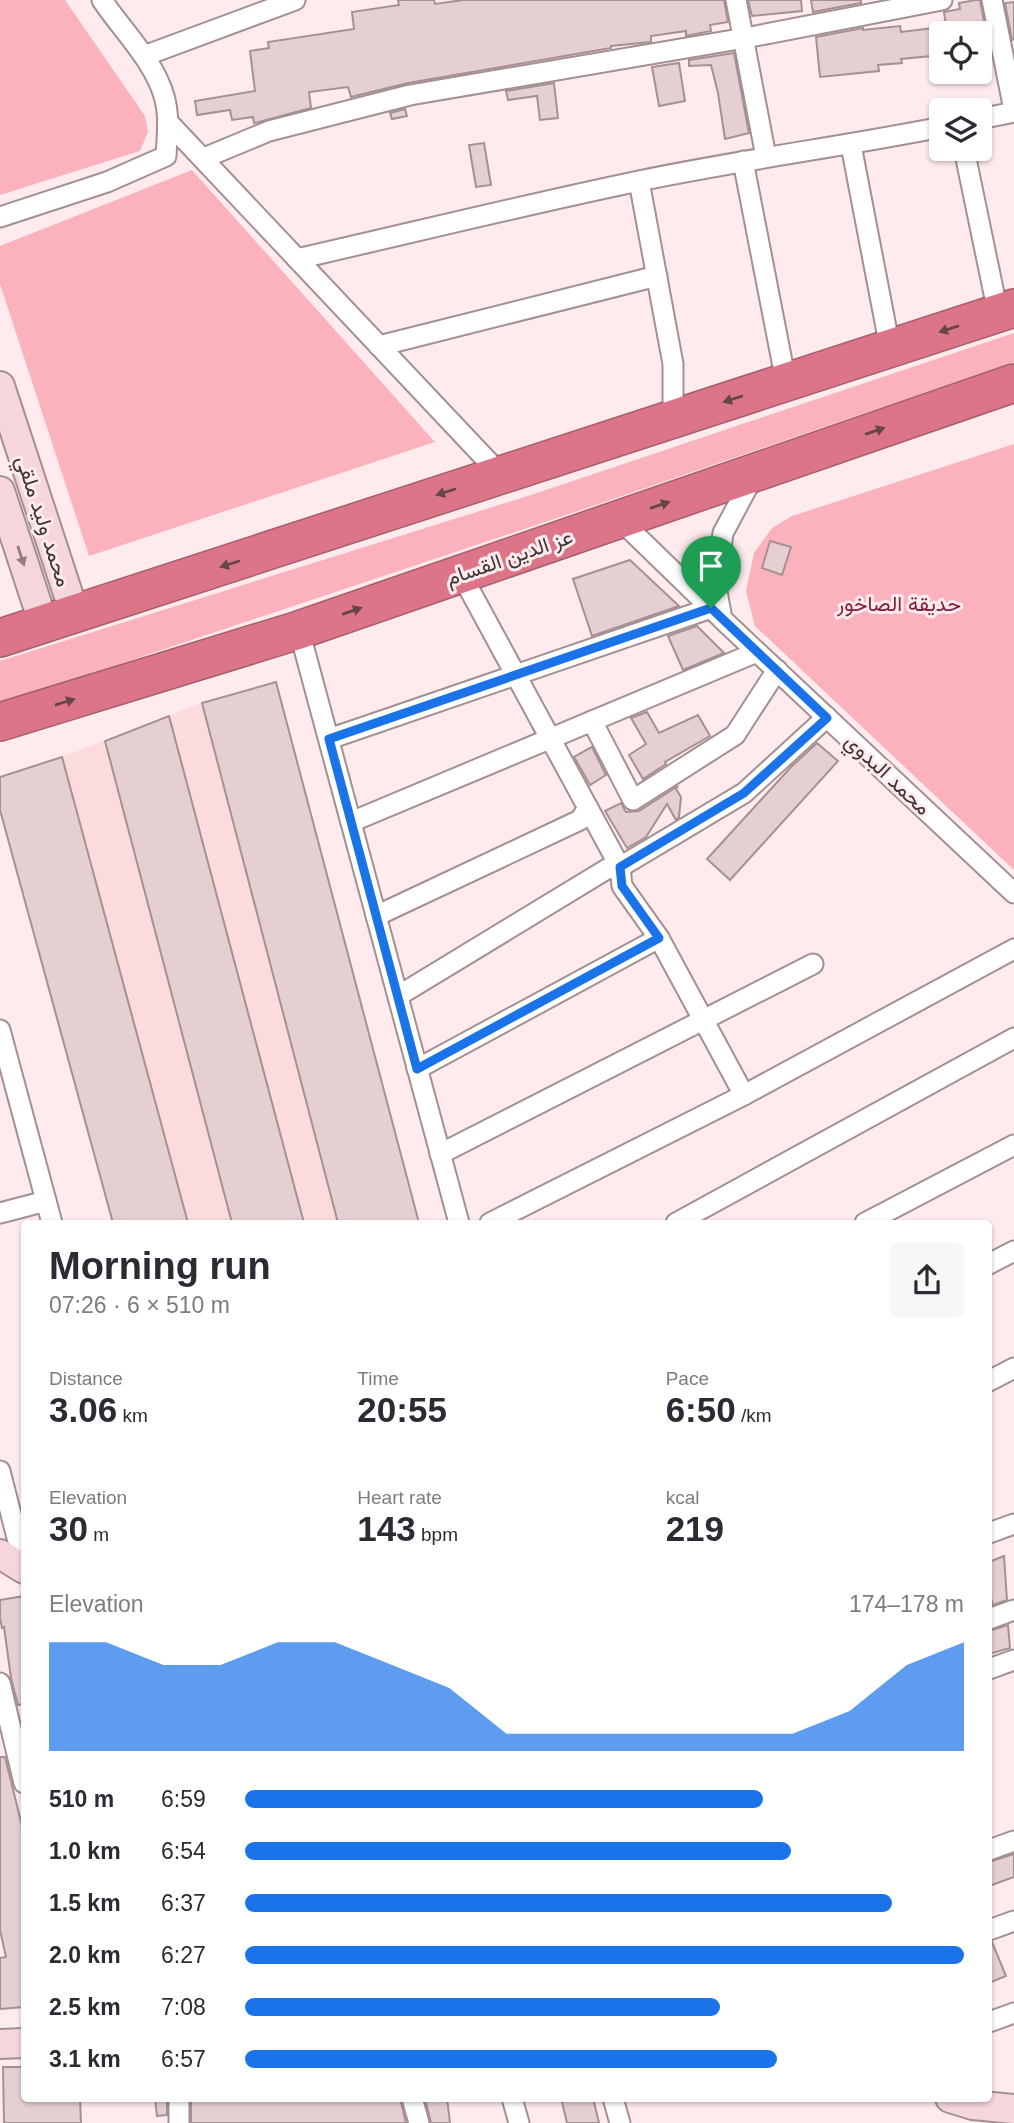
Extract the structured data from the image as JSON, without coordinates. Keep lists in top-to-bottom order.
{
  "streets": {
    "highway": ["عز الدين القسام"],
    "street": ["محمد وليد ملقي", "محمد البدوي"]
  },
  "crossings": [
    ["عز الدين القسام", "محمد البدوي"]
  ],
  "parks": ["حديقة الصاخور"],
  "page": {
    "heading": ["Morning run", "07:26 · 6 × 510 m"],
    "stats": [
      ["Distance", "3.06 km"],
      ["Time", "20:55"],
      ["Pace", "6:50 /km"],
      ["Elevation", "30 m"],
      ["Heart rate", "143 bpm"],
      ["kcal", "219"]
    ],
    "chart": ["Elevation", "174–178 m"],
    "list": [
      {
        "name": "510 m",
        "note": "6:59"
      },
      {
        "name": "1.0 km",
        "note": "6:54"
      },
      {
        "name": "1.5 km",
        "note": "6:37"
      },
      {
        "name": "2.0 km",
        "note": "6:27"
      },
      {
        "name": "2.5 km",
        "note": "7:08"
      },
      {
        "name": "3.1 km",
        "note": "6:57"
      }
    ]
  }
}
